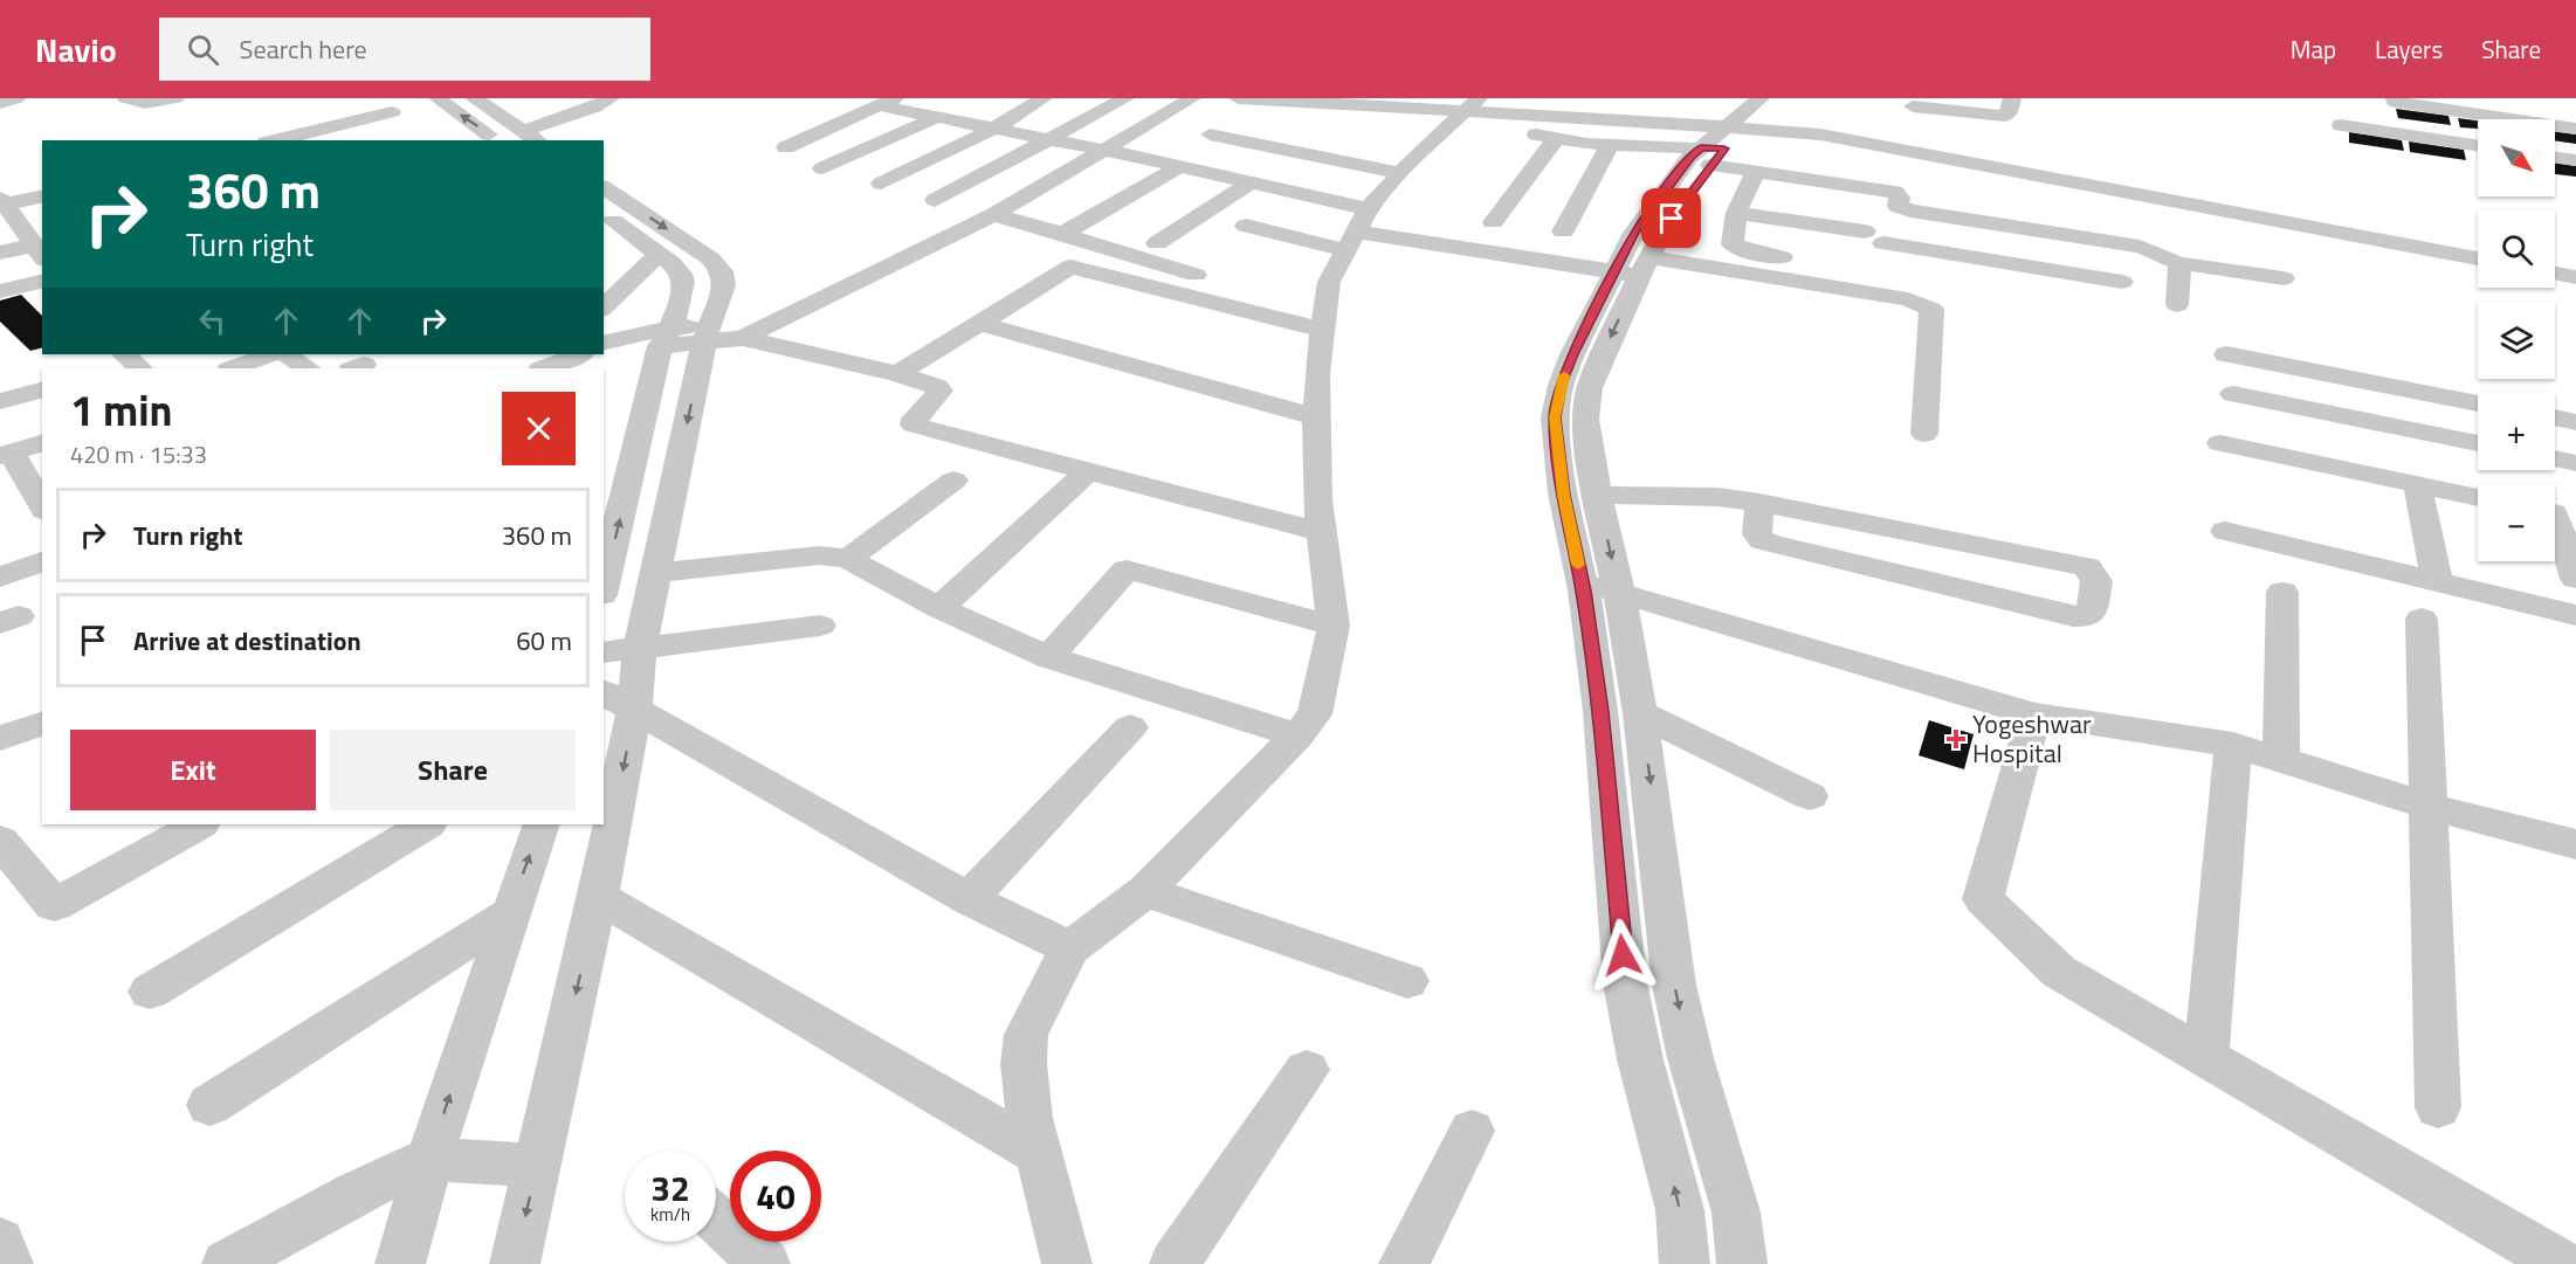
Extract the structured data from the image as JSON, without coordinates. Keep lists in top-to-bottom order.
{
  "places": {
    "health": ["Yogeshwar Hospital"]
  },
  "north": "bottom right",
  "page": {
    "header": "Navio",
    "search": "Search here",
    "nav": ["Map", "Layers", "Share"],
    "map_buttons": ["+", "−"],
    "turn": ["360 m", "Turn right"],
    "heading": ["1 min", "420 m · 15:33"],
    "list": [
      {
        "name": "Turn right",
        "value": "360 m"
      },
      {
        "name": "Arrive at destination",
        "value": "60 m"
      }
    ],
    "buttons": ["Exit", "Share"],
    "speed": "32 km/h",
    "limit": "40"
  }
}
